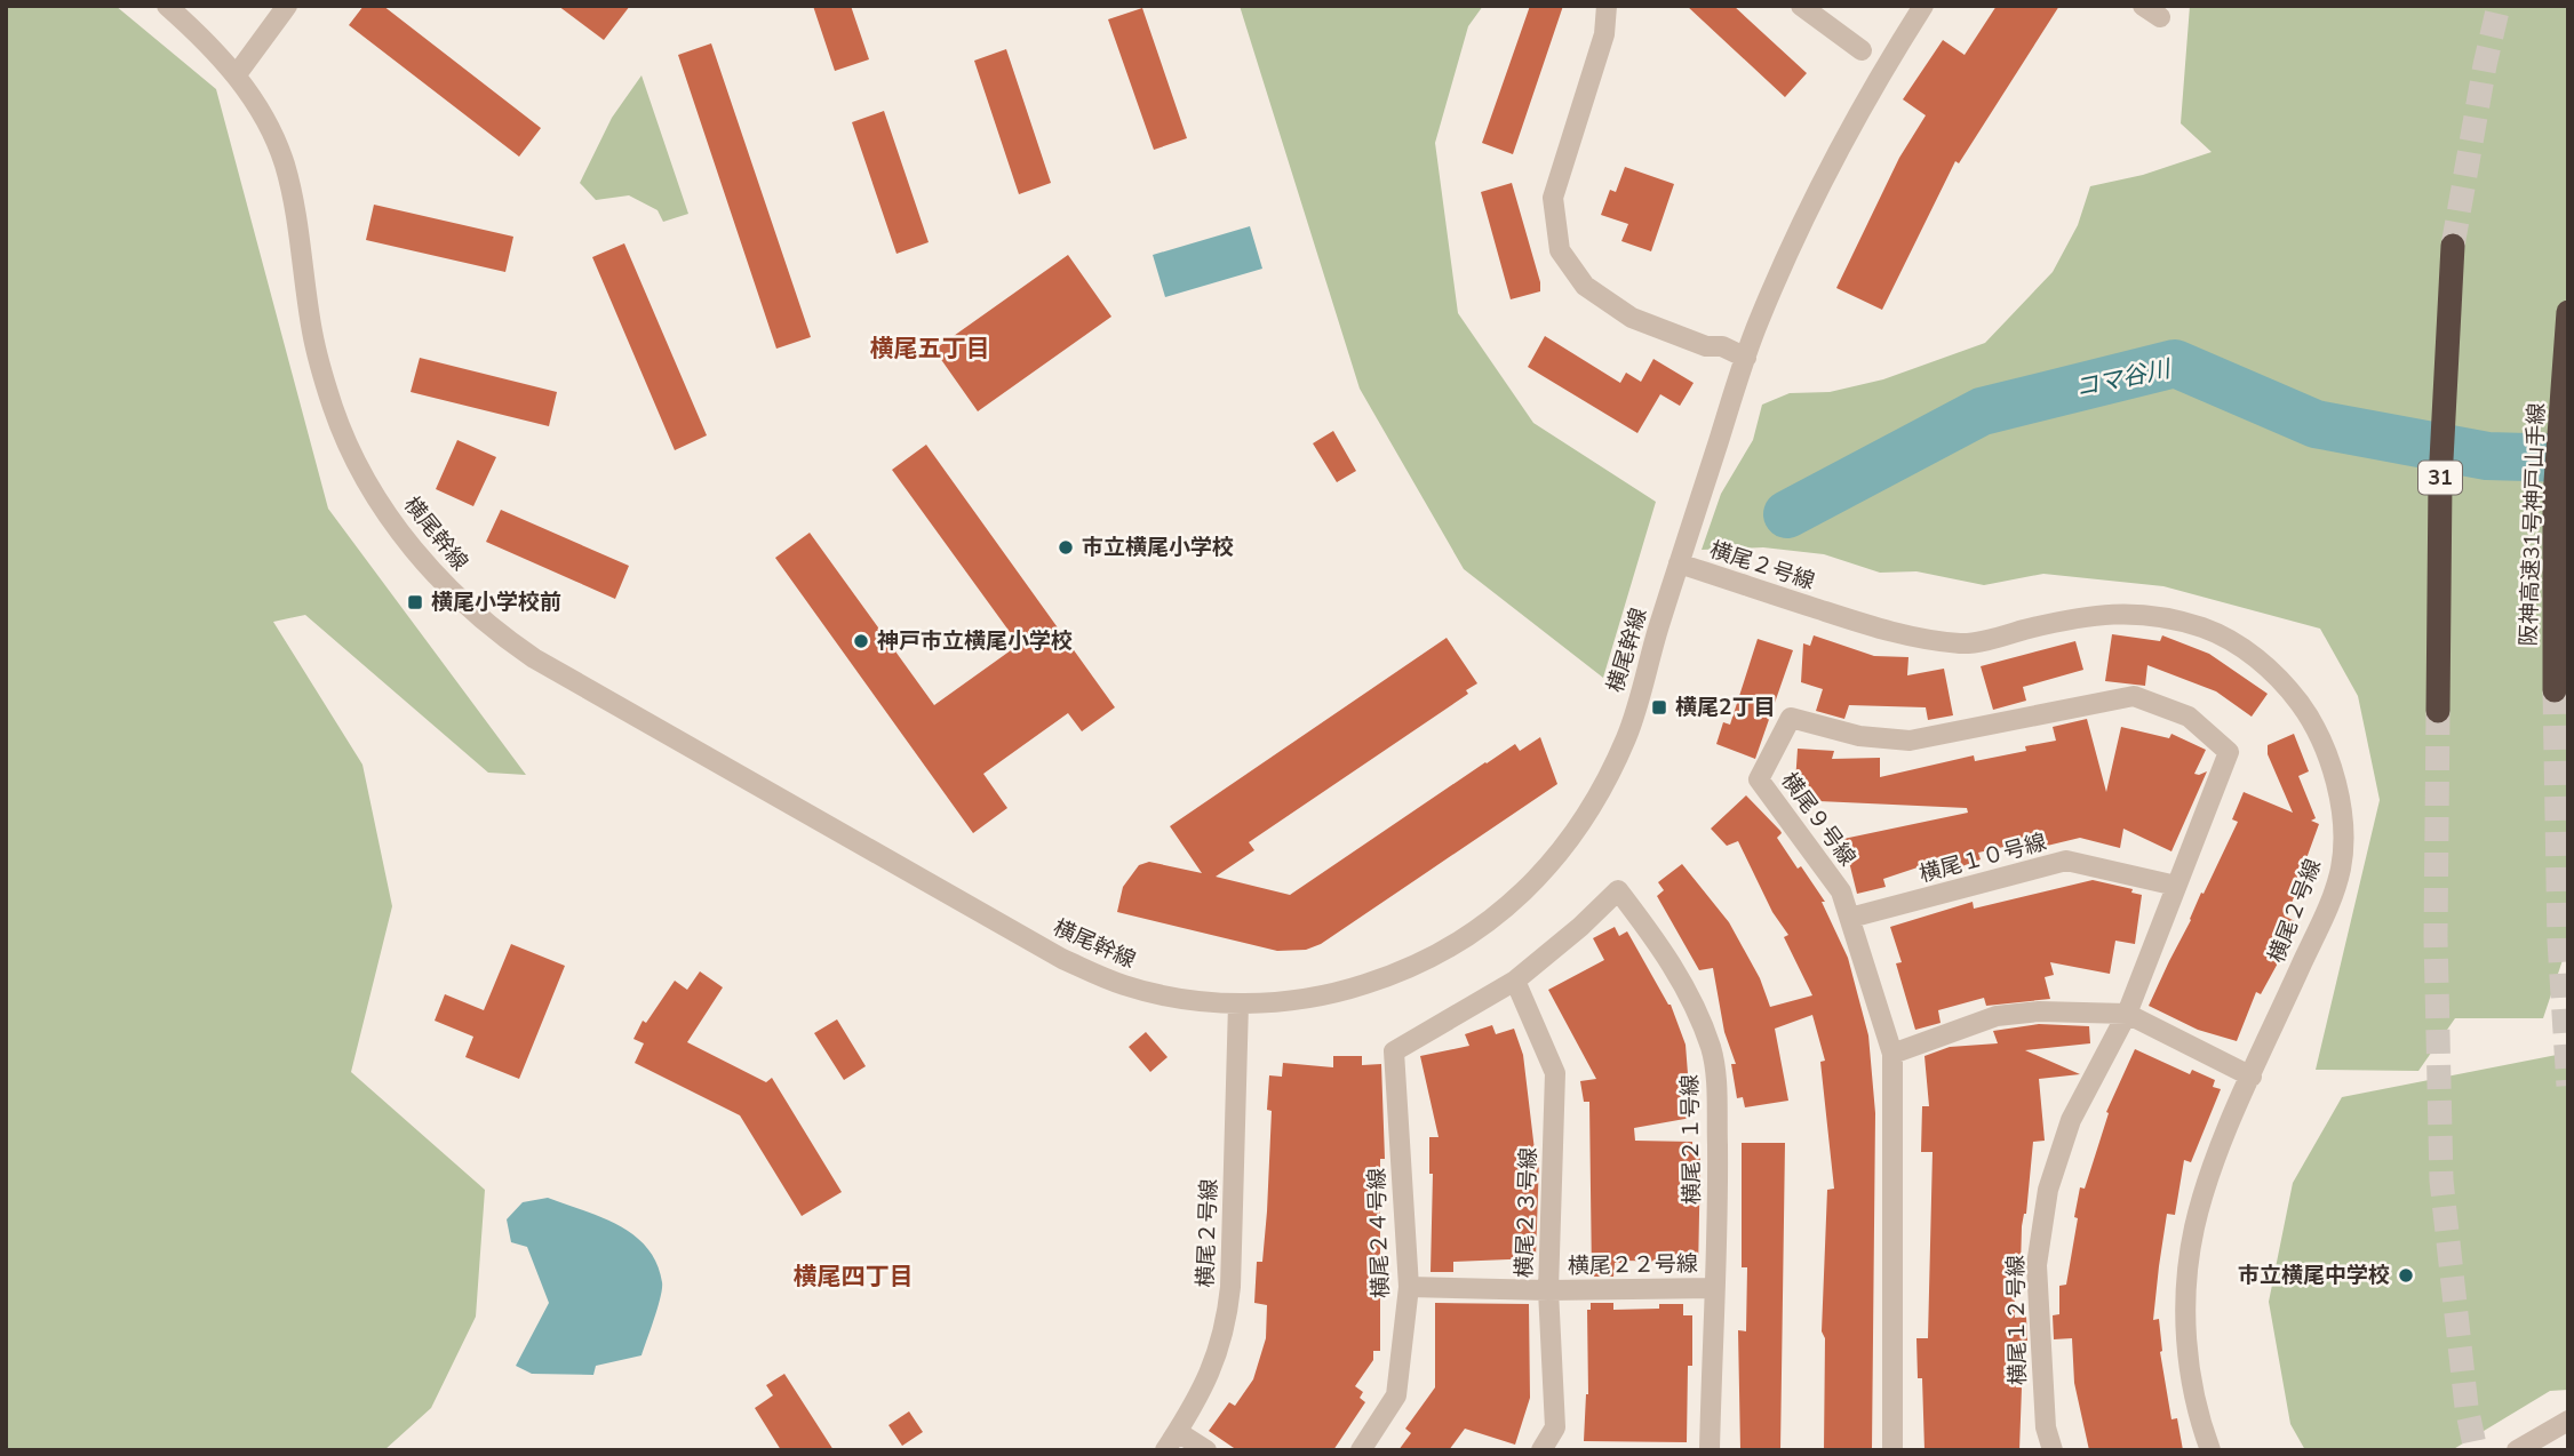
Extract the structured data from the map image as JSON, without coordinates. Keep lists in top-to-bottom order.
{
  "streets": {
    "highway": ["31", "阪神高速31号神戸山手線"],
    "street": [
      "横尾幹線",
      "横尾２号線",
      "横尾９号線",
      "横尾１０号線",
      "横尾２１号線",
      "横尾２３号線",
      "横尾２４号線",
      "横尾２２号線",
      "横尾１２号線"
    ]
  },
  "crossings": [
    ["横尾幹線", "横尾２号線"],
    ["横尾９号線", "横尾１０号線"],
    ["横尾９号線", "横尾１２号線"],
    ["横尾２１号線", "横尾２３号線"],
    ["横尾２１号線", "横尾２４号線"],
    ["横尾２１号線", "横尾２２号線"],
    ["横尾２３号線", "横尾２２号線"],
    ["横尾２４号線", "横尾２２号線"]
  ],
  "districts": ["横尾五丁目", "横尾四丁目"],
  "water": ["コマ谷川"],
  "places": {
    "other": ["市立横尾小学校", "神戸市立横尾小学校", "市立横尾中学校"],
    "transit": ["横尾小学校前", "横尾2丁目"]
  }
}
